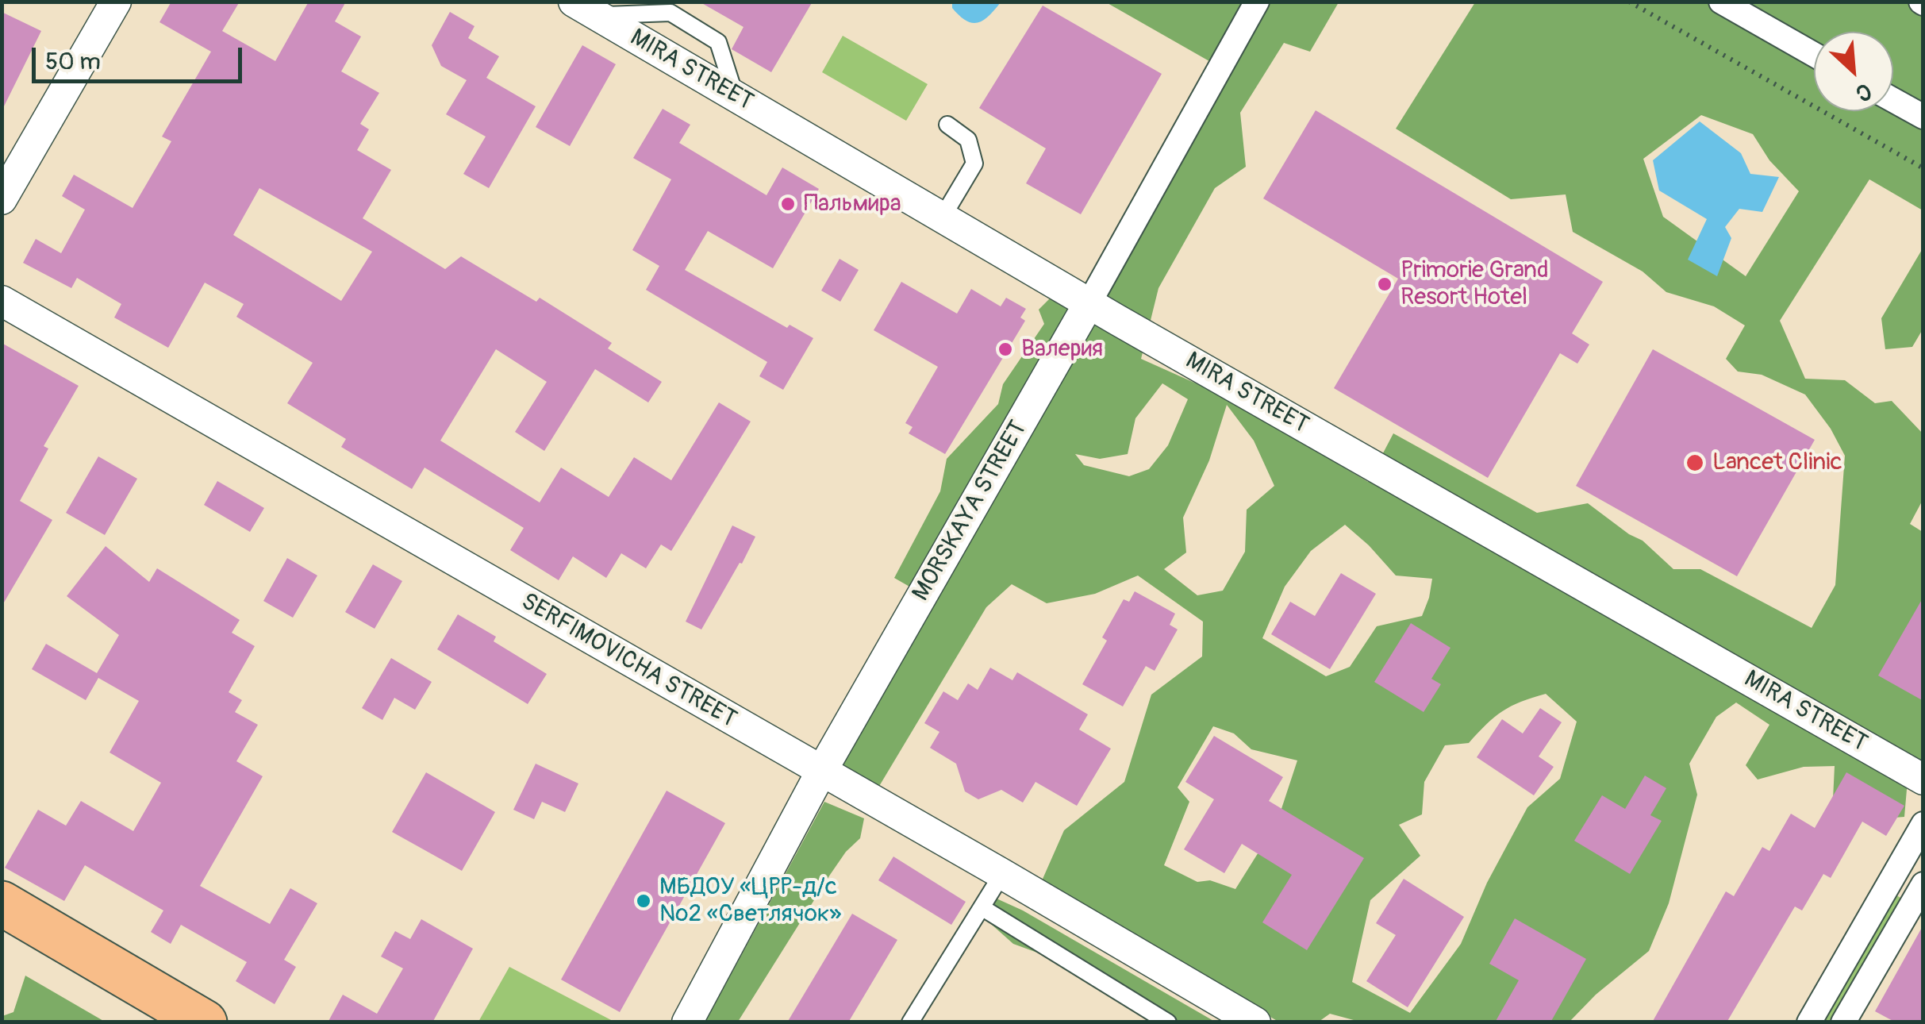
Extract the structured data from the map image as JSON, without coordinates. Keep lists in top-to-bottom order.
{
  "streets": {
    "street": ["MIRA STREET", "MORSKAYA STREET", "SERFIMOVICHA STREET"]
  },
  "crossings": [
    ["MIRA STREET", "MORSKAYA STREET"],
    ["MORSKAYA STREET", "SERFIMOVICHA STREET"]
  ],
  "places": [
    "Пальмира",
    "Primorie Grand Resort Hotel",
    "Валерия",
    "Lancet Clinic",
    "МБДОУ «ЦРР-д/с №2 «Светлячок»"
  ],
  "scale_bar": "50 m",
  "north": "bottom right"
}
